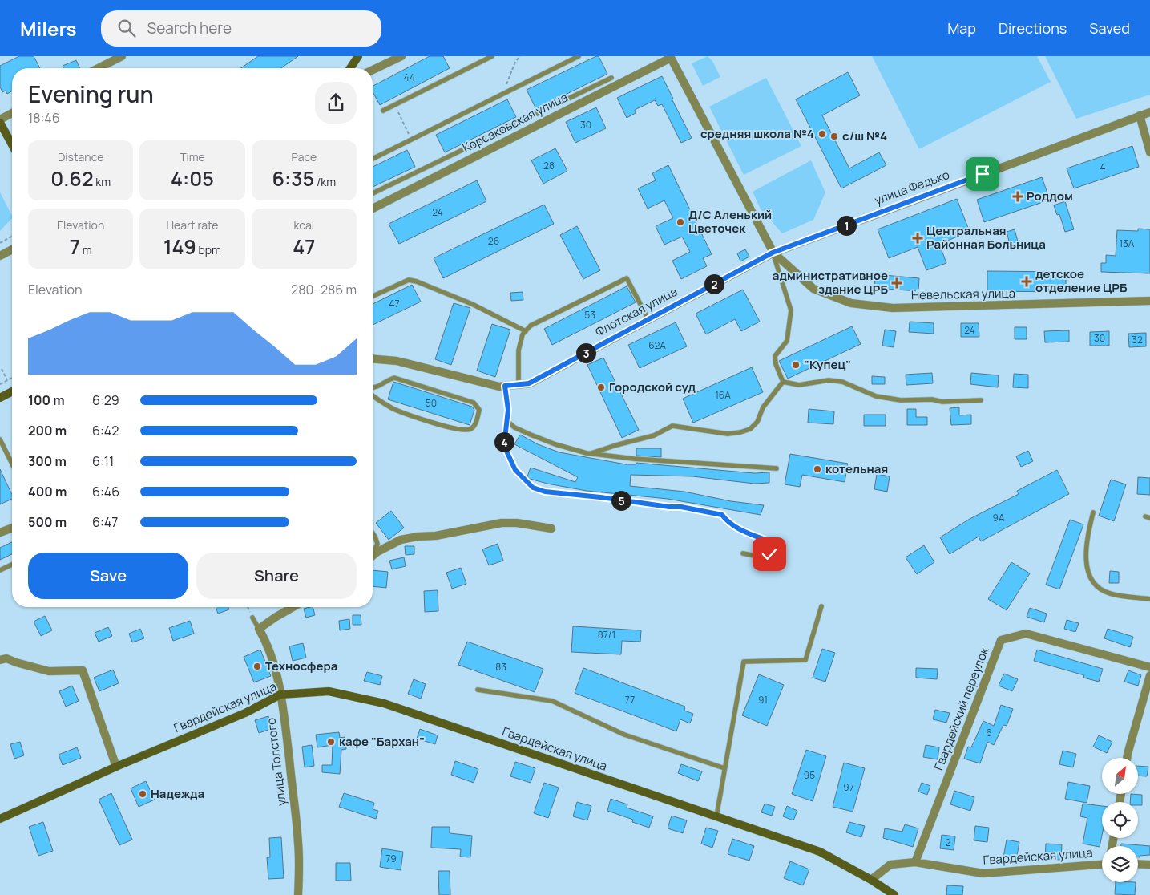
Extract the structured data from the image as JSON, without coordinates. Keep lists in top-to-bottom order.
{
  "streets": {
    "main road": ["Гвардейская улица"],
    "street": [
      "Корсаковская улица",
      "улица Федько",
      "Невельская улица",
      "Флотская улица",
      "Гвардейский переулок",
      "улица Толстого"
    ]
  },
  "crossings": [
    ["Корсаковская улица", "Невельская улица"],
    ["улица Федько", "Невельская улица"],
    ["улица Федько", "Флотская улица"],
    ["Невельская улица", "Флотская улица"],
    ["Гвардейская улица", "Гвардейский переулок"],
    ["Гвардейская улица", "улица Толстого"]
  ],
  "places": {
    "other": [
      "средняя школа №4",
      "с/ш №4",
      "Д/С Аленький Цветочек",
      "\"Купец\"",
      "Городской суд",
      "котельная",
      "Техносфера",
      "кафе \"Бархан\"",
      "Надежда"
    ],
    "health": [
      "Роддом",
      "Центральная Районная Больница",
      "детское отделение ЦРБ",
      "административное здание ЦРБ"
    ]
  },
  "house_numbers": [
    "44",
    "30",
    "28",
    "4",
    "24",
    "26",
    "13А",
    "47",
    "53",
    "24",
    "30",
    "32",
    "62А",
    "16А",
    "50",
    "9А",
    "87/1",
    "83",
    "77",
    "91",
    "6",
    "95",
    "97",
    "2",
    "79"
  ],
  "north": "top right",
  "page": {
    "header": "Milers",
    "search": "Search here",
    "nav": ["Map", "Directions", "Saved"],
    "heading": ["Evening run", "18:46"],
    "stats": [
      ["Distance", "0.62 km"],
      ["Time", "4:05"],
      ["Pace", "6:35 /km"],
      ["Elevation", "7 m"],
      ["Heart rate", "149 bpm"],
      ["kcal", "47"]
    ],
    "pins": [
      "1",
      "2",
      "3",
      "4",
      "5"
    ],
    "chart": ["Elevation", "280–286 m"],
    "list": [
      {
        "name": "100 m",
        "note": "6:29"
      },
      {
        "name": "200 m",
        "note": "6:42"
      },
      {
        "name": "300 m",
        "note": "6:11"
      },
      {
        "name": "400 m",
        "note": "6:46"
      },
      {
        "name": "500 m",
        "note": "6:47"
      }
    ],
    "buttons": ["Save", "Share"]
  }
}
